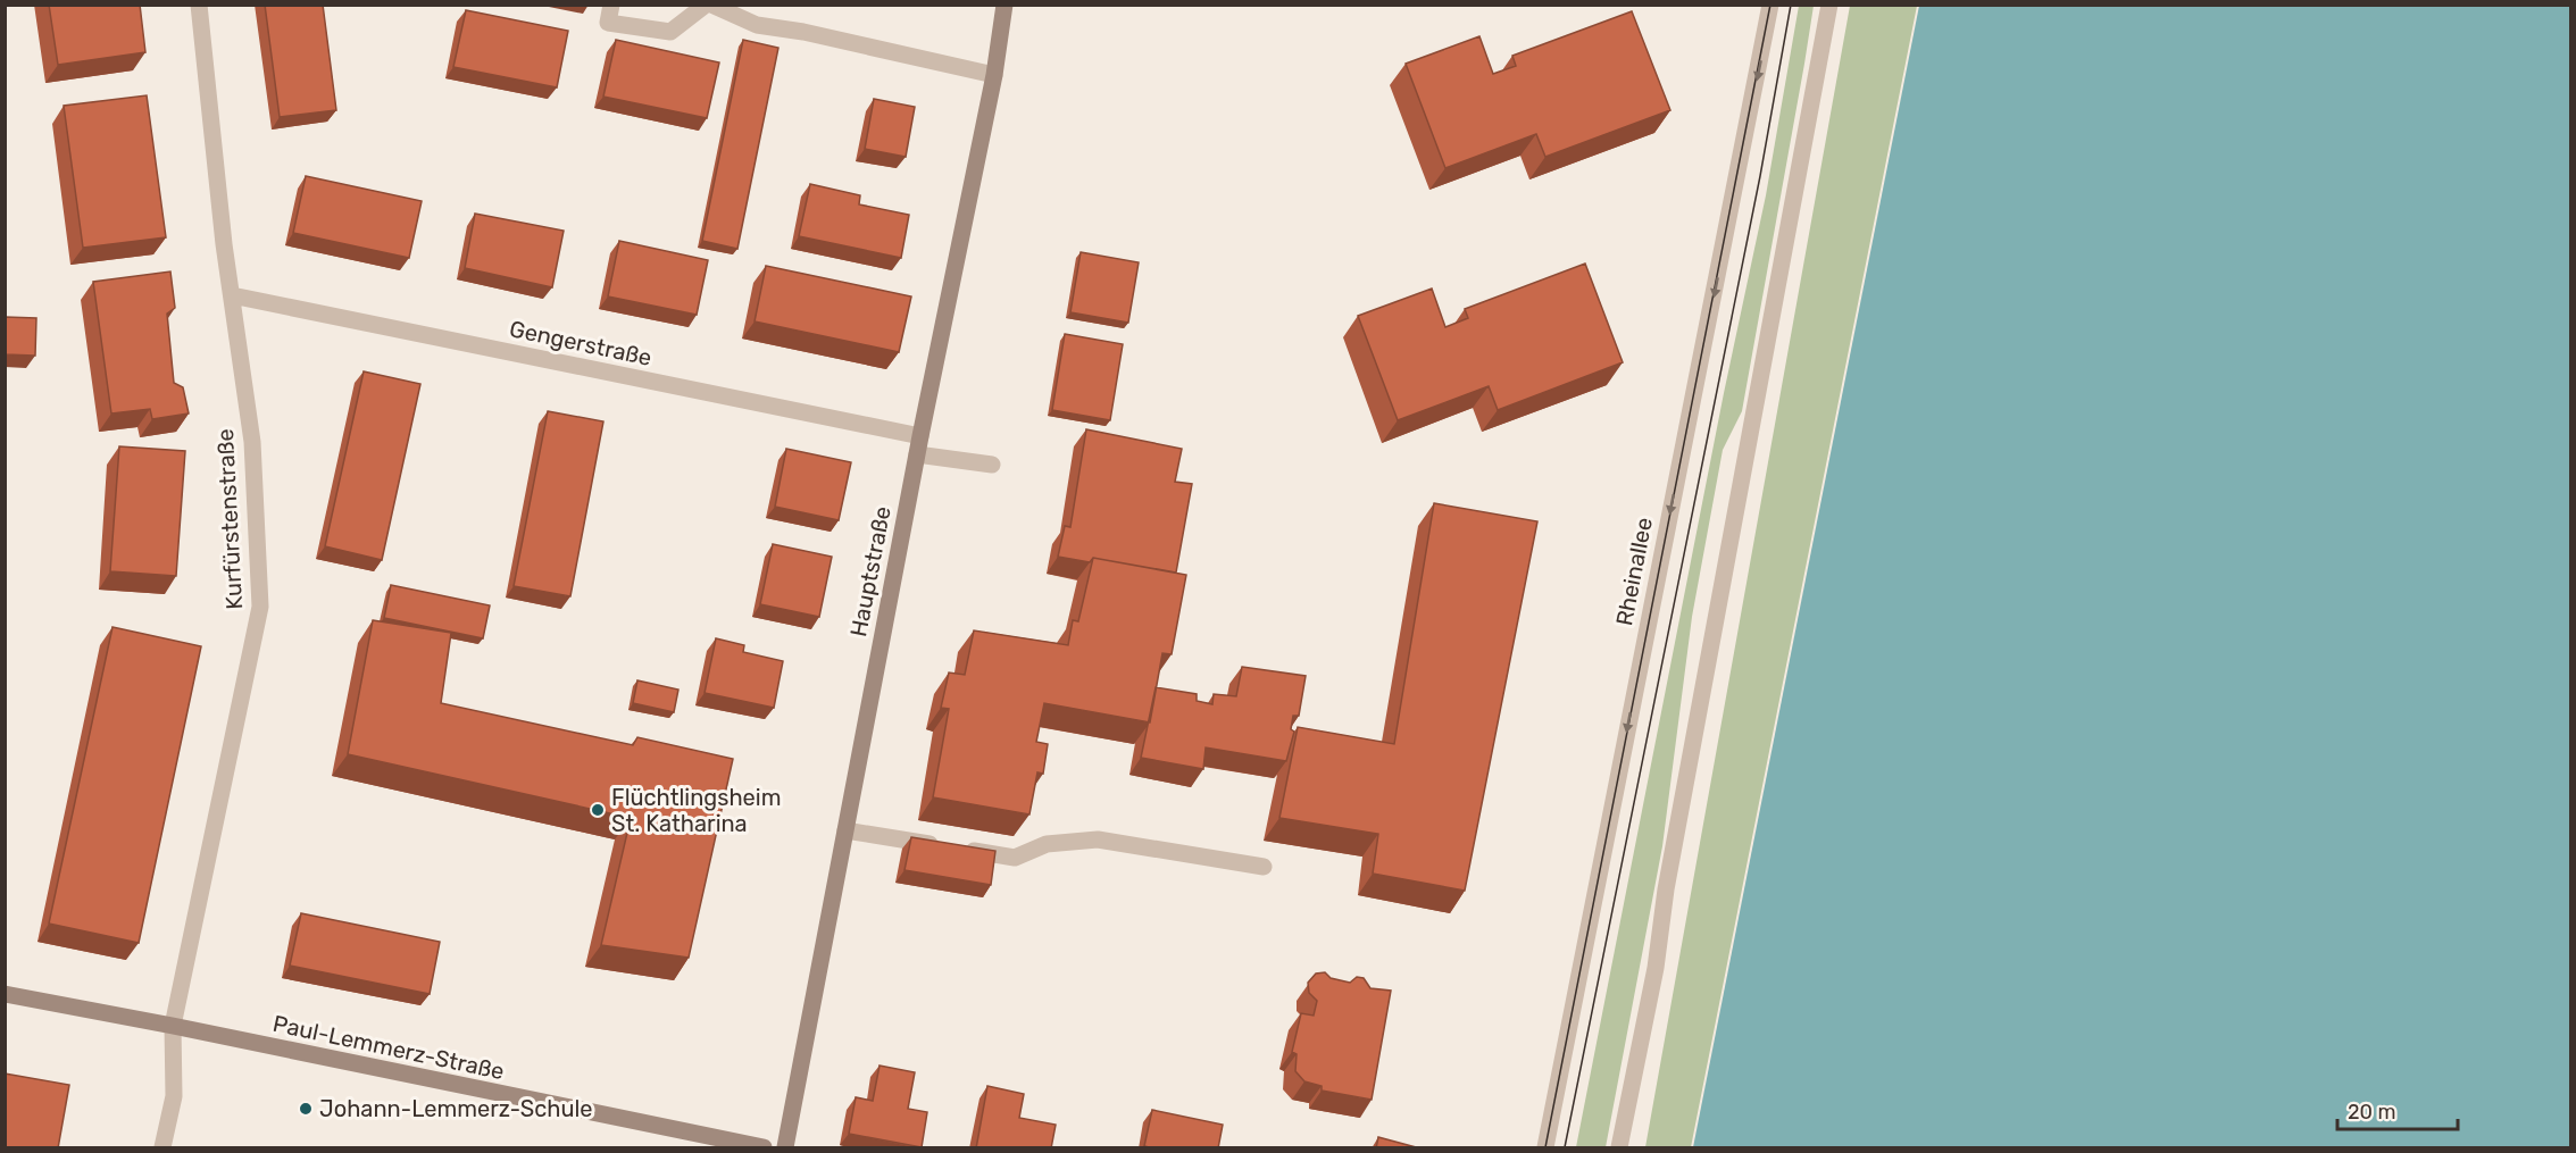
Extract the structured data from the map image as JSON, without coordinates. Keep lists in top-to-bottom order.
{
  "streets": {
    "main road": ["Hauptstraße", "Paul-Lemmerz-Straße"],
    "street": ["Gengerstraße", "Kurfürstenstraße", "Rheinallee"]
  },
  "crossings": [
    ["Gengerstraße", "Kurfürstenstraße"],
    ["Gengerstraße", "Hauptstraße"],
    ["Kurfürstenstraße", "Paul-Lemmerz-Straße"]
  ],
  "places": ["Flüchtlingsheim St. Katharina", "Johann-Lemmerz-Schule"],
  "scale_bar": "20 m"
}
